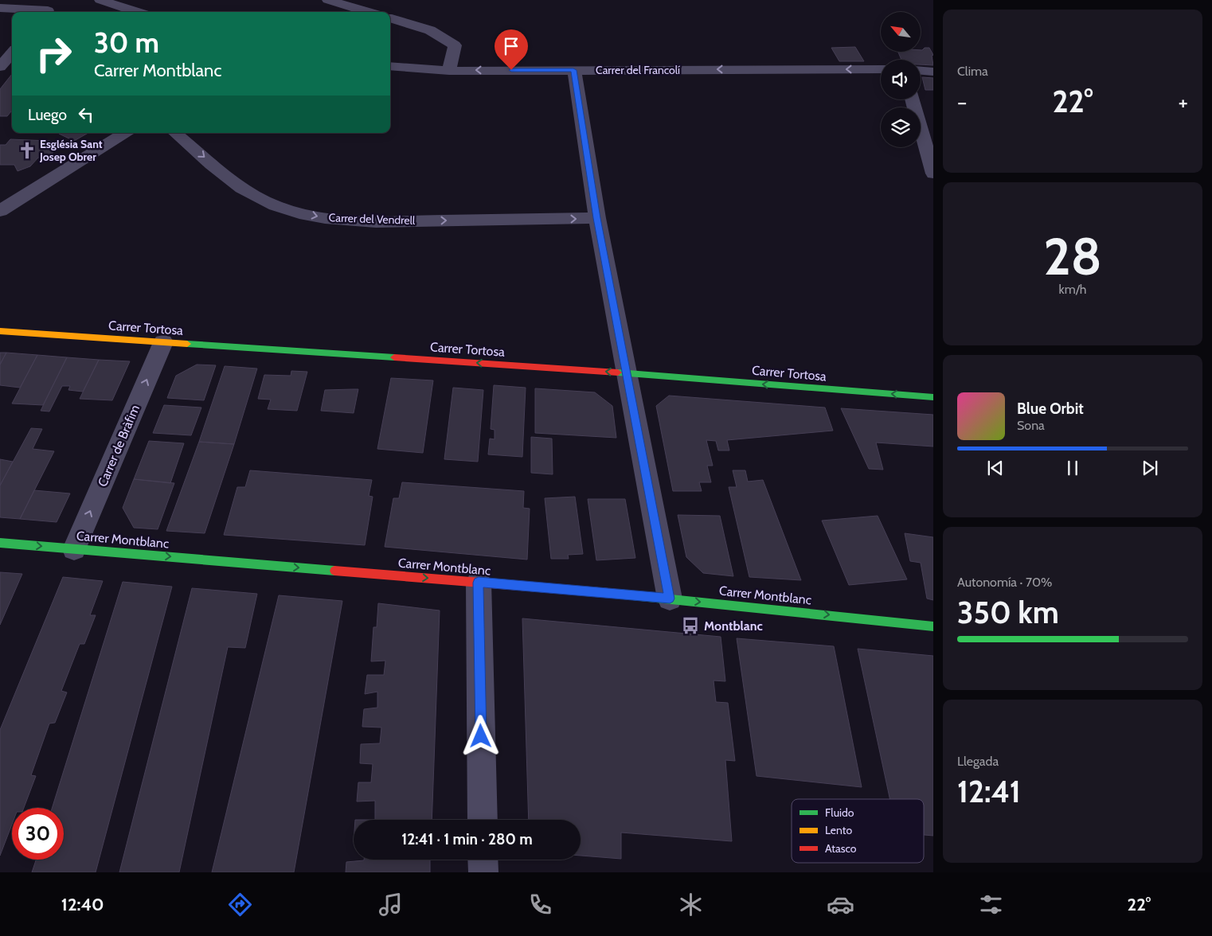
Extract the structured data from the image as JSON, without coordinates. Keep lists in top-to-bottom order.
{
  "streets": {
    "street": [
      "Carrer del Francolí",
      "Carrer del Vendrell",
      "Carrer Tortosa",
      "Carrer de Bràfim",
      "Carrer Montblanc"
    ]
  },
  "crossings": [
    ["Carrer Tortosa", "Carrer de Bràfim"],
    ["Carrer de Bràfim", "Carrer Montblanc"]
  ],
  "one_way": [
    "Carrer del Francolí",
    "Carrer del Vendrell",
    "Carrer Tortosa",
    "Carrer de Bràfim",
    "Carrer Montblanc"
  ],
  "places": {
    "church": ["Església Sant Josep Obrer"],
    "bus stop": ["Montblanc"]
  },
  "legend": ["Fluido", "Lento", "Atasco"],
  "north": "top left",
  "page": {
    "tile": [
      "Clima",
      ["28", "km/h"],
      ["Autonomía · 70%", "350 km"],
      ["Llegada", "12:41"]
    ],
    "turn": ["30 m", "Carrer Montblanc"],
    "heat": ["−", "22°", "+"],
    "then": "Luego",
    "song": ["Blue Orbit", "Sona"],
    "limit": "30",
    "trip": "12:41 · 1 min · 280 m",
    "tabs": ["12:40", "22°"]
  }
}
